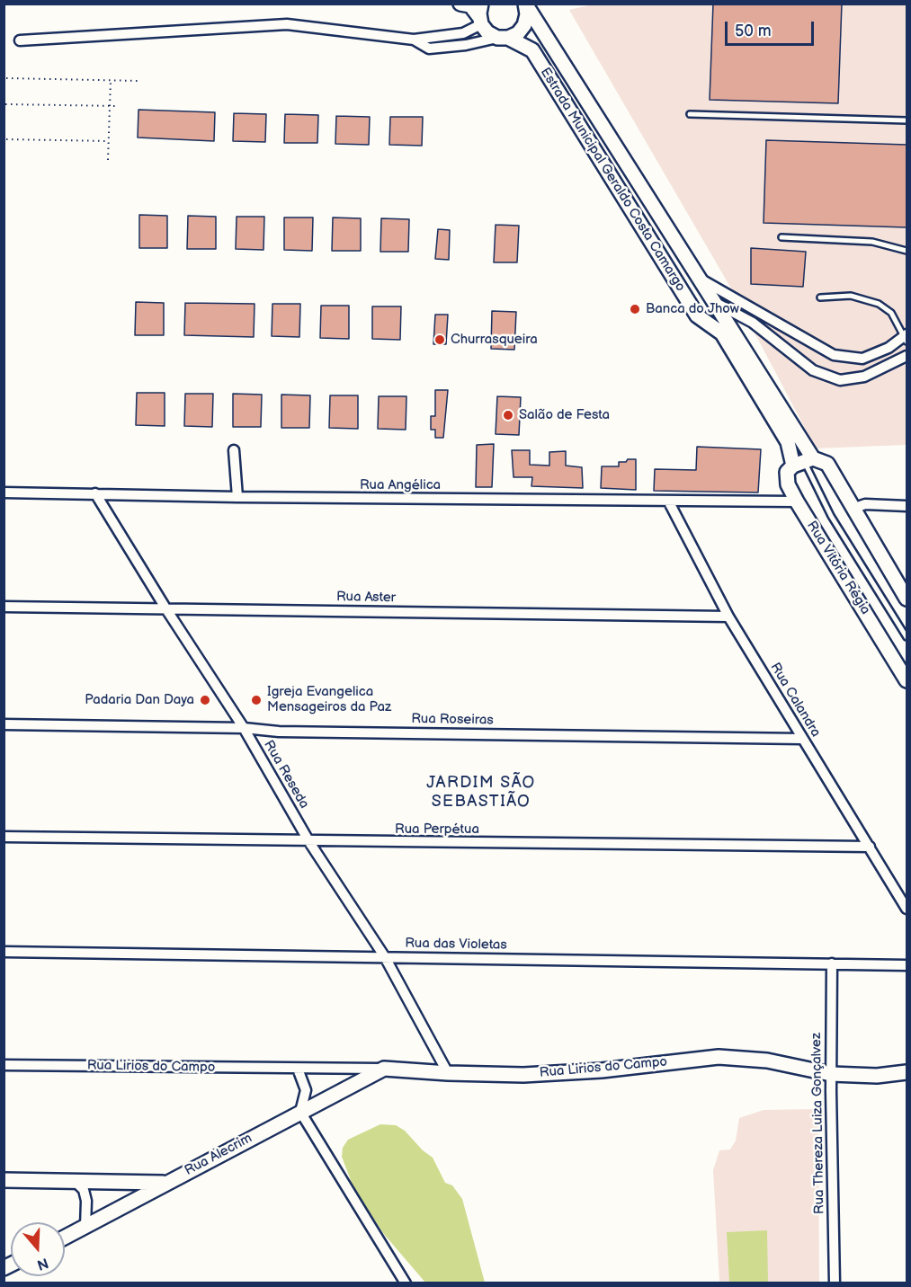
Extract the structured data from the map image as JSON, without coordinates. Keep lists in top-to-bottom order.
{
  "streets": {
    "street": [
      "Estrada Municipal Geraldo Costa Camargo",
      "Rua Angélica",
      "Rua Vitória Régia",
      "Rua Aster",
      "Rua Calandra",
      "Rua Roseiras",
      "Rua Reseda",
      "Rua Perpétua",
      "Rua das Violetas",
      "Rua Lirios do Campo",
      "Rua Thereza Luiza Gonçalvez",
      "Rua Alecrim"
    ]
  },
  "crossings": [
    ["Estrada Municipal Geraldo Costa Camargo", "Rua Vitória Régia"],
    ["Rua Angélica", "Rua Vitória Régia"],
    ["Rua Angélica", "Rua Calandra"],
    ["Rua Angélica", "Rua Reseda"],
    ["Rua Aster", "Rua Calandra"],
    ["Rua Aster", "Rua Reseda"],
    ["Rua Calandra", "Rua Roseiras"],
    ["Rua Calandra", "Rua Perpétua"],
    ["Rua Roseiras", "Rua Reseda"],
    ["Rua Reseda", "Rua Perpétua"],
    ["Rua Reseda", "Rua das Violetas"],
    ["Rua Reseda", "Rua Lirios do Campo"],
    ["Rua das Violetas", "Rua Thereza Luiza Gonçalvez"],
    ["Rua Lirios do Campo", "Rua Thereza Luiza Gonçalvez"],
    ["Rua Lirios do Campo", "Rua Alecrim"]
  ],
  "districts": ["JARDIM SÃO SEBASTIÃO"],
  "places": [
    "Banca do Jhow",
    "Churrasqueira",
    "Salão de Festa",
    "Padaria Dan Daya",
    "Igreja Evangelica Mensageiros da Paz"
  ],
  "scale_bar": "50 m",
  "north": "bottom"
}
